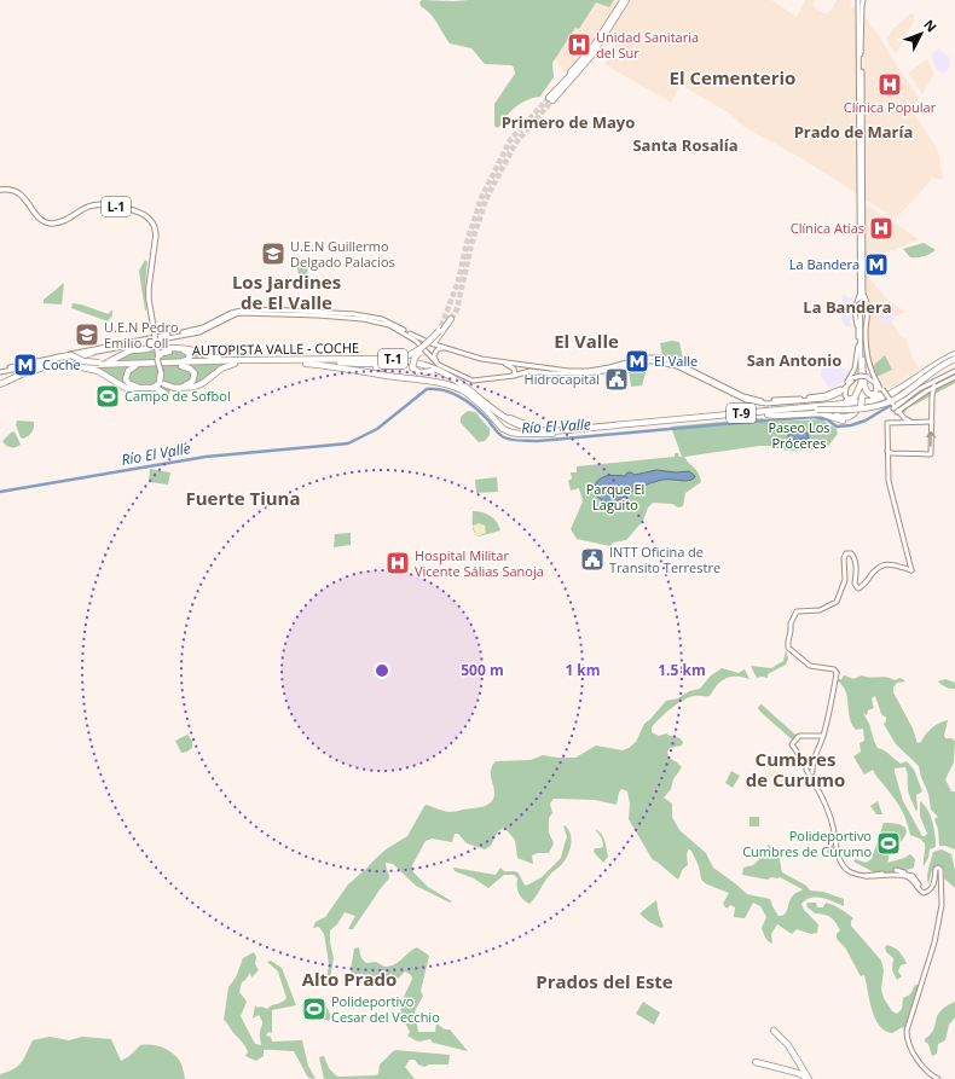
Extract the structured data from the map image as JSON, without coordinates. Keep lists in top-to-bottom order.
{
  "streets": {
    "highway": ["AUTOPISTA VALLE - COCHE", "T-1", "T-9"],
    "main road": ["L-1"]
  },
  "crossings": [
    ["AUTOPISTA VALLE - COCHE", "T-9"]
  ],
  "districts": [
    "El Cementerio",
    "Primero de Mayo",
    "Prado de María",
    "Santa Rosalía",
    "Los Jardines de El Valle",
    "La Bandera",
    "El Valle",
    "San Antonio",
    "Fuerte Tiuna",
    "Cumbres de Curumo",
    "Alto Prado",
    "Prados del Este"
  ],
  "water": ["Río El Valle"],
  "parks": ["Paseo Los Próceres", "Parque El Laguito"],
  "places": {
    "hospital": [
      "Unidad Sanitaria del Sur",
      "Clínica Popular",
      "Clínica Atías",
      "Hospital Militar Vicente Sálias Sanoja"
    ],
    "school or university": ["U.E.N Guillermo Delgado Palacios", "U.E.N Pedro Emilio Coll"],
    "metro station": ["La Bandera", "El Valle", "Coche"],
    "public building": ["Hidrocapital", "INTT Oficina de Transito Terrestre"],
    "sports": ["Campo de Sofbol", "Polideportivo Cumbres de Curumo", "Polideportivo Cesar del Vecchio"]
  },
  "north": "top right",
  "rings": ["500 m", "1 km", "1.5 km"]
}
